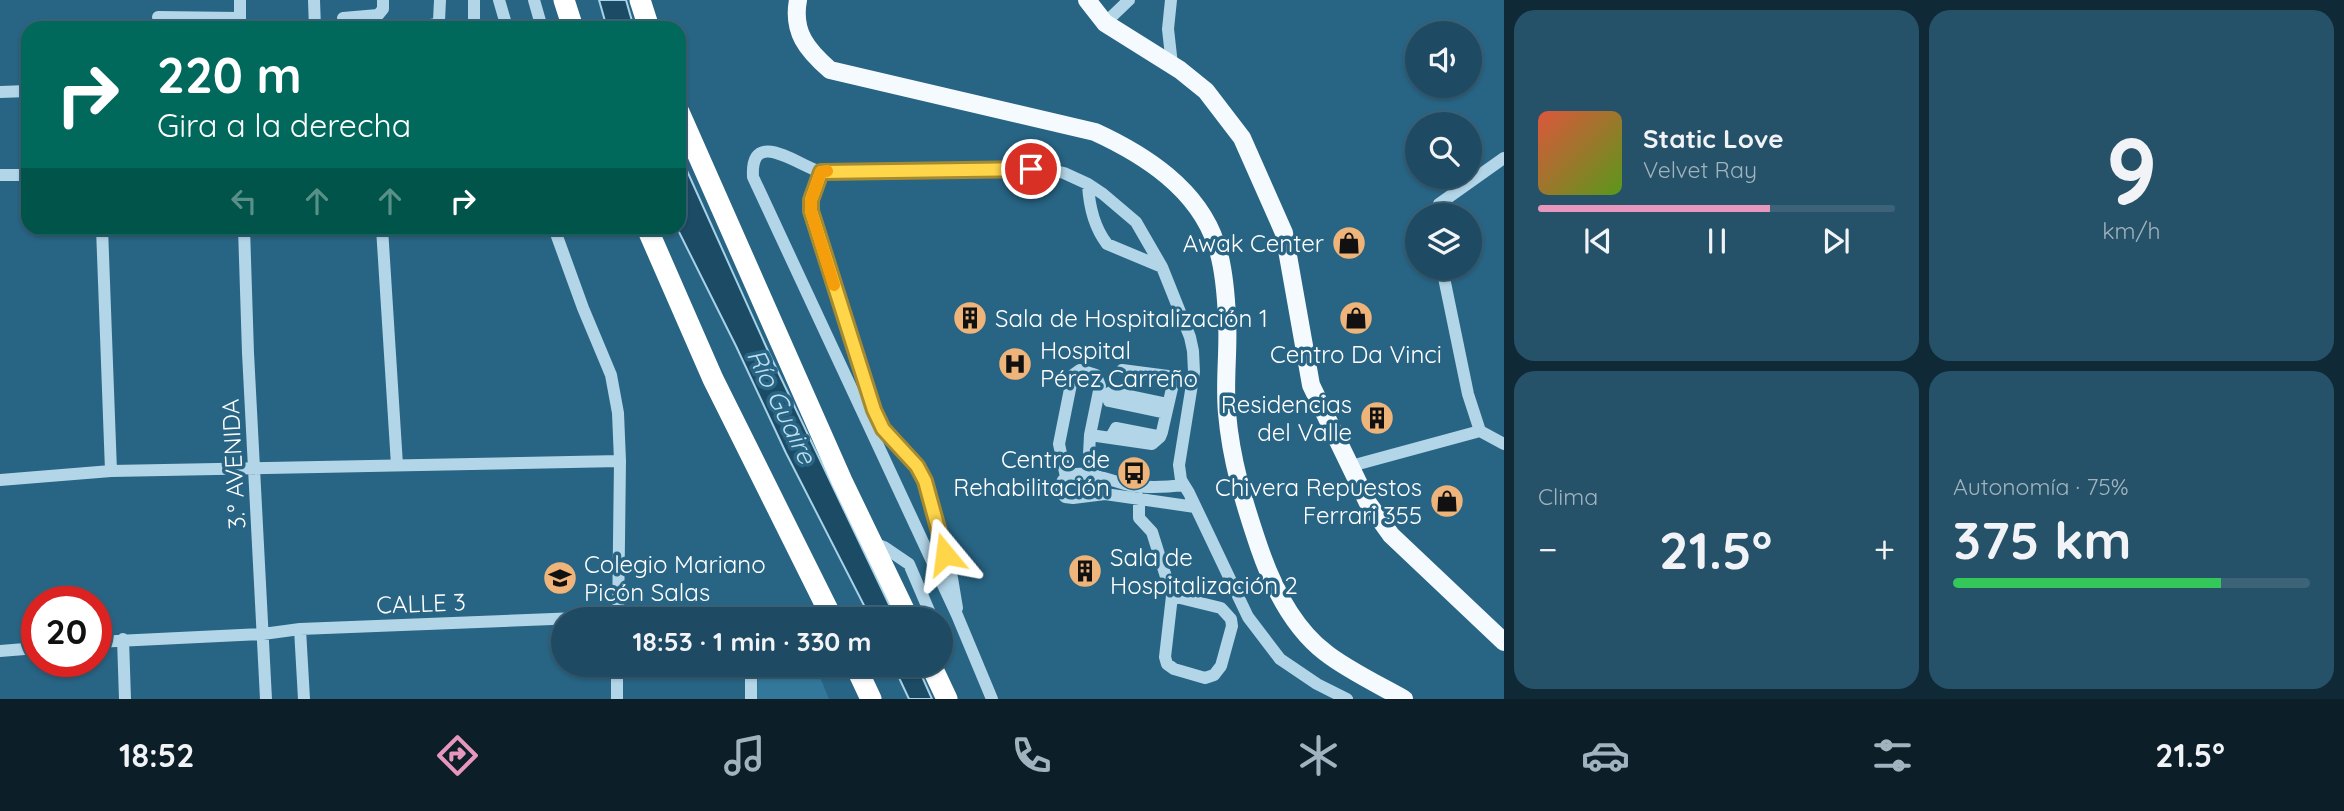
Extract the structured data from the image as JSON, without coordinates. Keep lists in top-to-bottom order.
{
  "streets": {
    "street": ["3.° AVENIDA", "CALLE 3"]
  },
  "crossings": [
    ["3.° AVENIDA", "CALLE 3"]
  ],
  "water": ["Río Guaire"],
  "places": {
    "shop": ["Awak Center", "Centro Da Vinci", "Chivera Repuestos Ferrari 355"],
    "building": ["Sala de Hospitalización 1", "Residencias del Valle", "Sala de Hospitalización 2"],
    "hospital": ["Hospital Pérez Carreño"],
    "bus stop": ["Centro de Rehabilitación"],
    "school or university": ["Colegio Mariano Picón Salas"]
  },
  "page": {
    "tile": [
      ["9", "km/h"],
      "Clima",
      ["Autonomía · 75%", "375 km"]
    ],
    "turn": ["220 m", "Gira a la derecha"],
    "song": ["Static Love", "Velvet Ray"],
    "heat": ["−", "21.5°", "+"],
    "limit": "20",
    "trip": "18:53 · 1 min · 330 m",
    "tabs": ["18:52", "21.5°"]
  }
}
